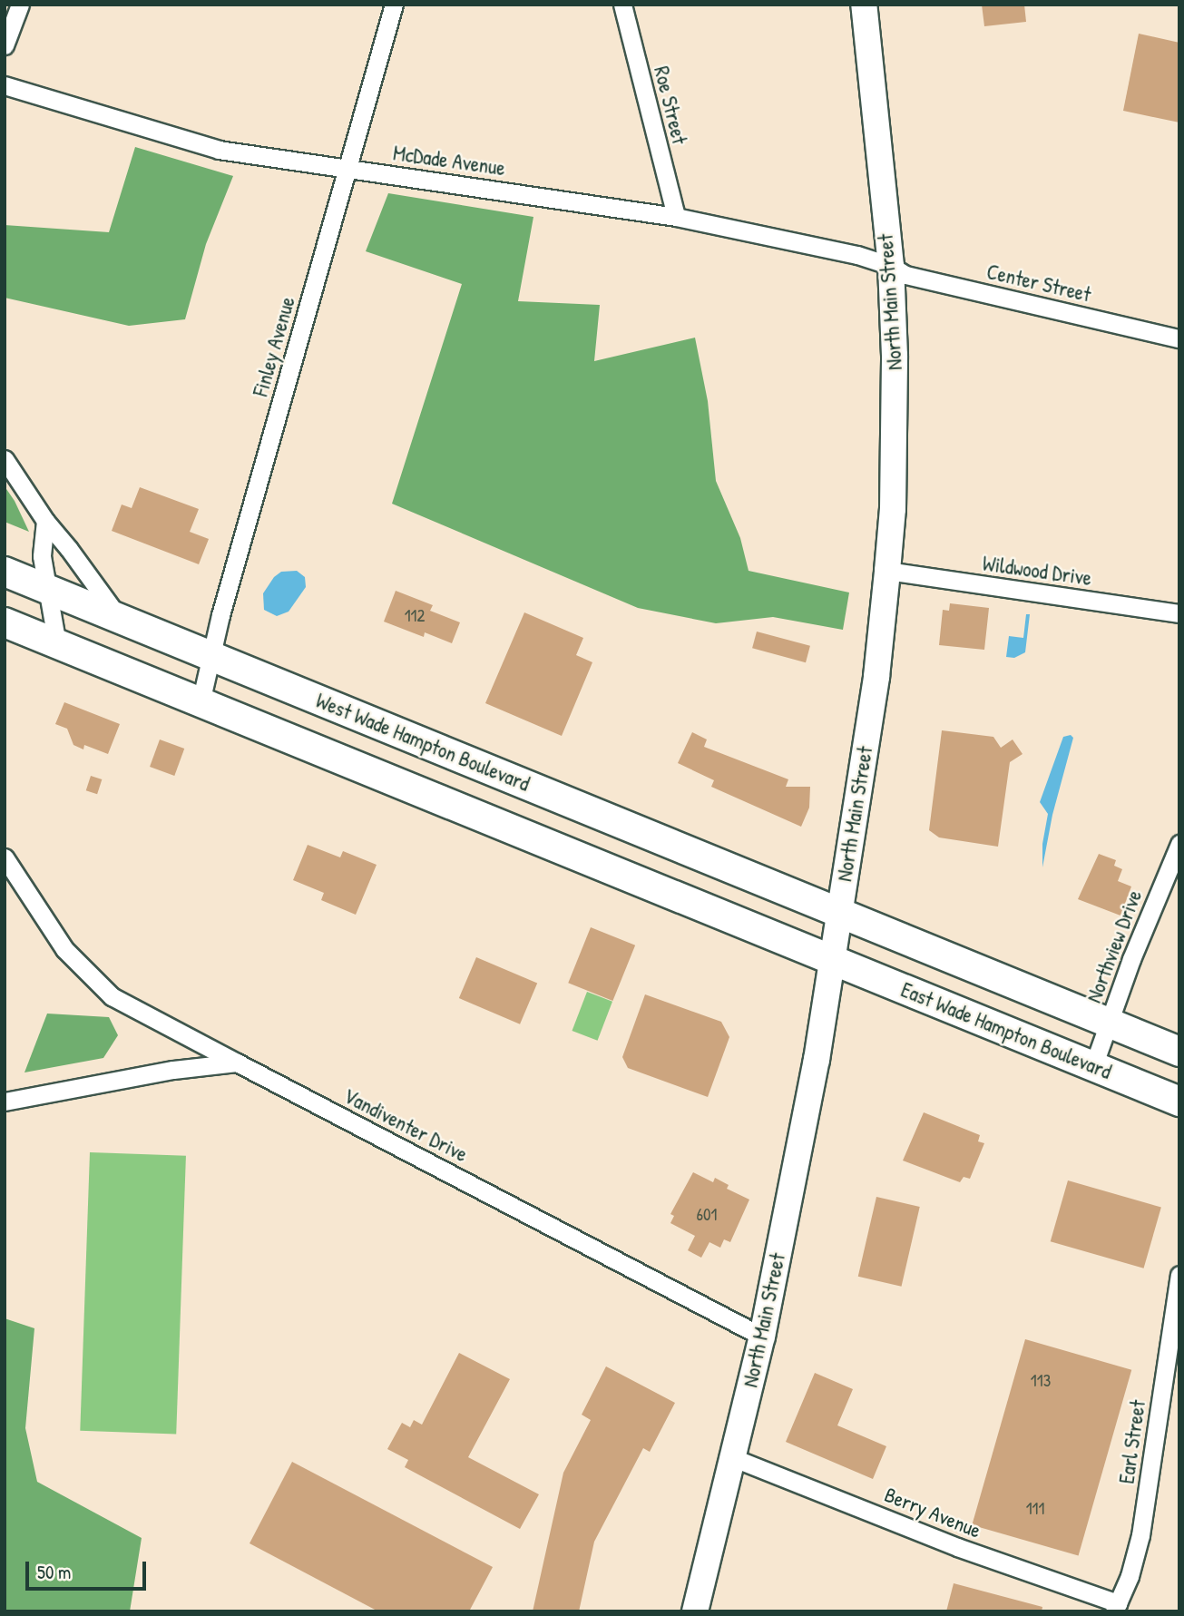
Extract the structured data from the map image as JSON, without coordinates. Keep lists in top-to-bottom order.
{
  "streets": {
    "main road": ["North Main Street", "West Wade Hampton Boulevard", "East Wade Hampton Boulevard"],
    "street": [
      "Roe Street",
      "McDade Avenue",
      "Center Street",
      "Finley Avenue",
      "Wildwood Drive",
      "Northview Drive",
      "Vandiventer Drive",
      "Earl Street",
      "Berry Avenue"
    ]
  },
  "crossings": [
    ["Roe Street", "McDade Avenue"],
    ["McDade Avenue", "Center Street"],
    ["McDade Avenue", "North Main Street"],
    ["McDade Avenue", "Finley Avenue"],
    ["Center Street", "North Main Street"],
    ["North Main Street", "Wildwood Drive"],
    ["North Main Street", "West Wade Hampton Boulevard"],
    ["North Main Street", "East Wade Hampton Boulevard"],
    ["North Main Street", "Vandiventer Drive"],
    ["North Main Street", "Berry Avenue"],
    ["Finley Avenue", "West Wade Hampton Boulevard"],
    ["Northview Drive", "East Wade Hampton Boulevard"],
    ["Earl Street", "Berry Avenue"]
  ],
  "house_numbers": [
    "112",
    "601",
    "113",
    "111"
  ],
  "scale_bar": "50 m"
}
